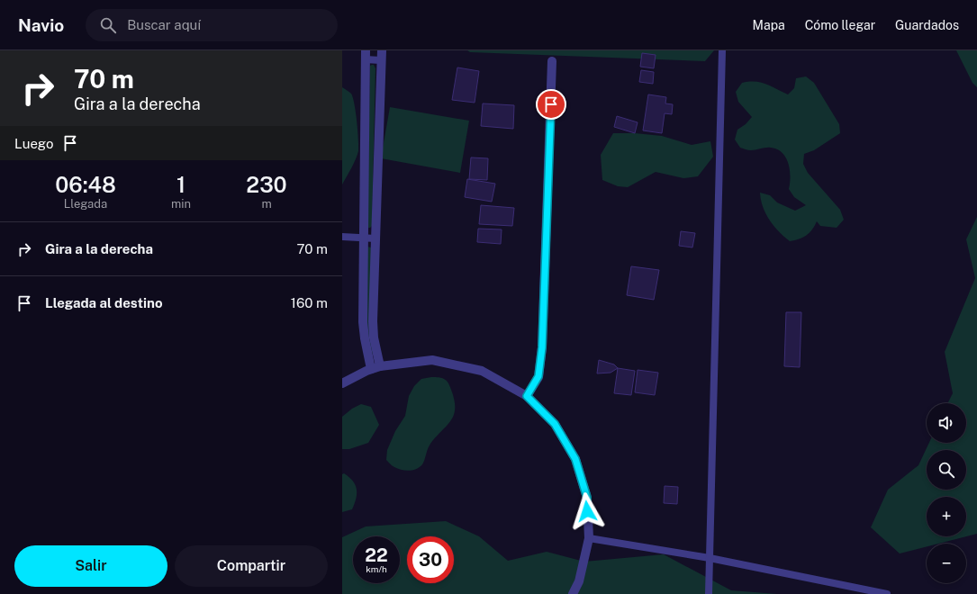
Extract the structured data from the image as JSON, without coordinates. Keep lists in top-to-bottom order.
{
  "page": {
    "header": "Navio",
    "search": "Buscar aquí",
    "nav": ["Mapa", "Cómo llegar", "Guardados"],
    "turn": ["70 m", "Gira a la derecha"],
    "then": "Luego",
    "eta": [
      "06:48",
      "Llegada",
      "1",
      "min",
      "230",
      "m"
    ],
    "list": [
      {
        "name": "Gira a la derecha",
        "value": "70 m"
      },
      {
        "name": "Llegada al destino",
        "value": "160 m"
      }
    ],
    "map_buttons": ["+", "−"],
    "speed": "22 km/h",
    "limit": "30",
    "buttons": ["Salir", "Compartir"]
  }
}
